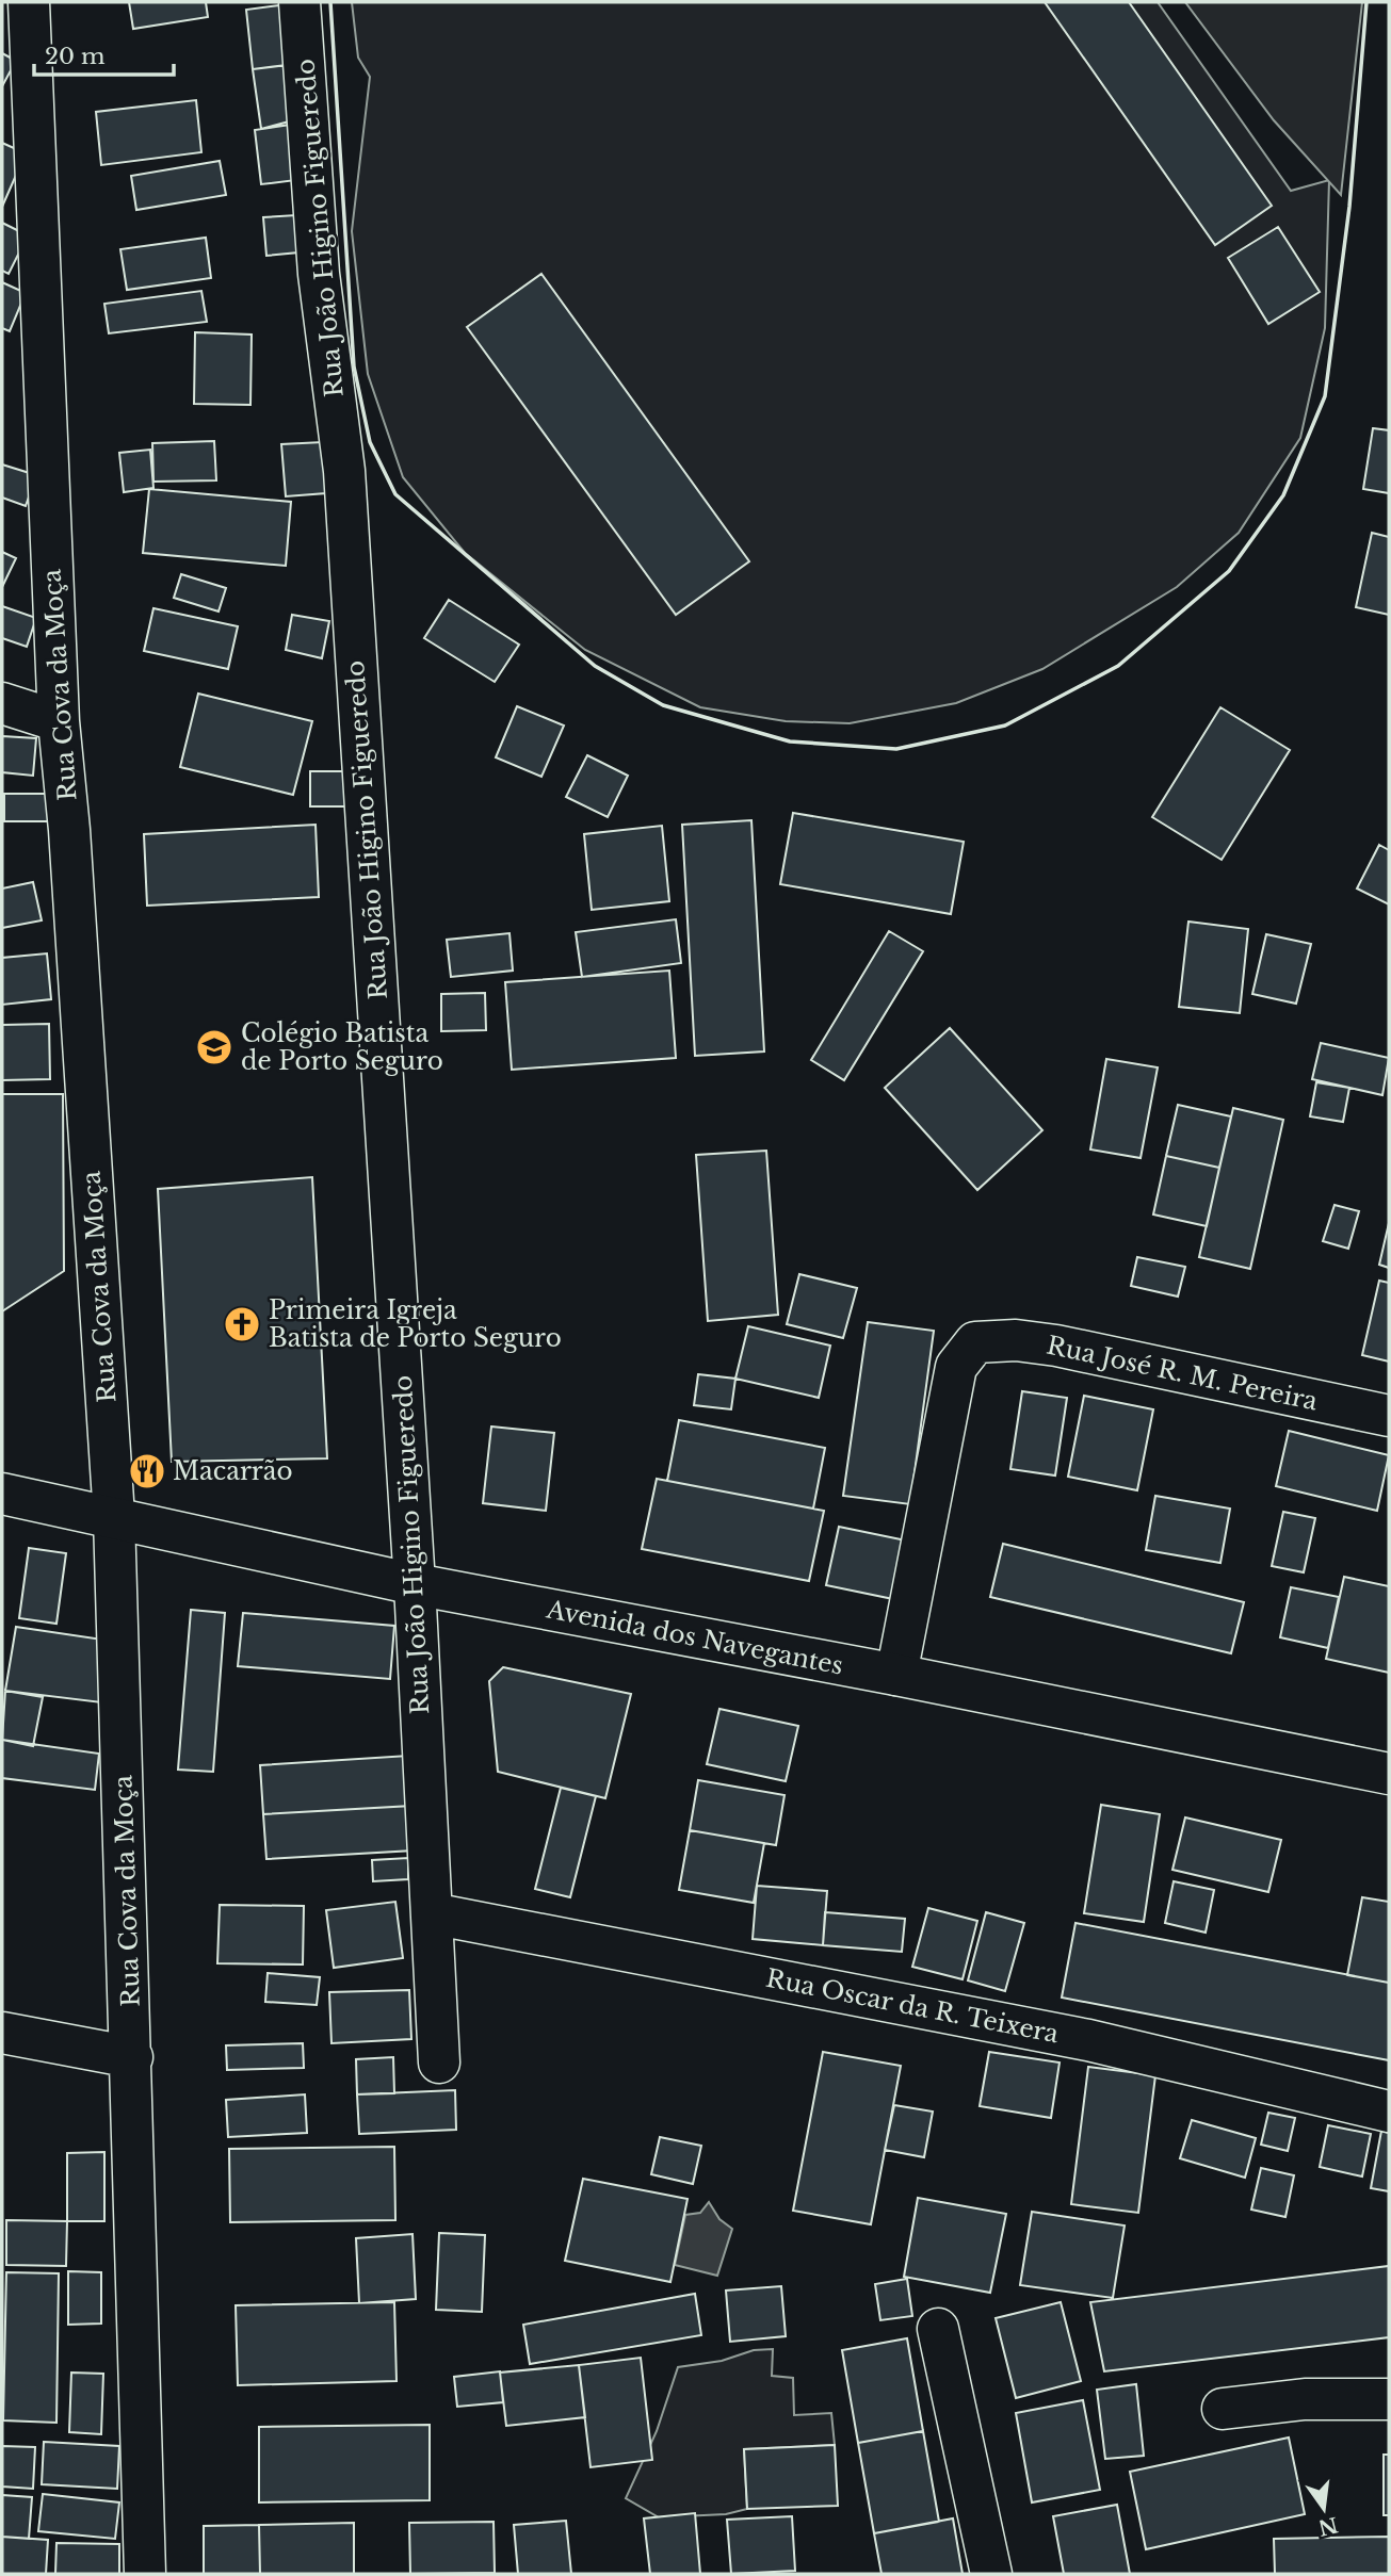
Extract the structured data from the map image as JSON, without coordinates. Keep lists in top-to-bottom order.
{
  "streets": {
    "street": [
      "Rua João Higino Figueredo",
      "Rua Cova da Moça",
      "Rua José R. M. Pereira",
      "Avenida dos Navegantes",
      "Rua Oscar da R. Teixera"
    ]
  },
  "crossings": [
    ["Rua João Higino Figueredo", "Avenida dos Navegantes"],
    ["Rua João Higino Figueredo", "Rua Oscar da R. Teixera"],
    ["Rua Cova da Moça", "Avenida dos Navegantes"],
    ["Rua José R. M. Pereira", "Avenida dos Navegantes"]
  ],
  "places": {
    "school or university": ["Colégio Batista de Porto Seguro"],
    "church": ["Primeira Igreja Batista de Porto Seguro"],
    "restaurant": ["Macarrão"]
  },
  "scale_bar": "20 m",
  "north": "bottom"
}
